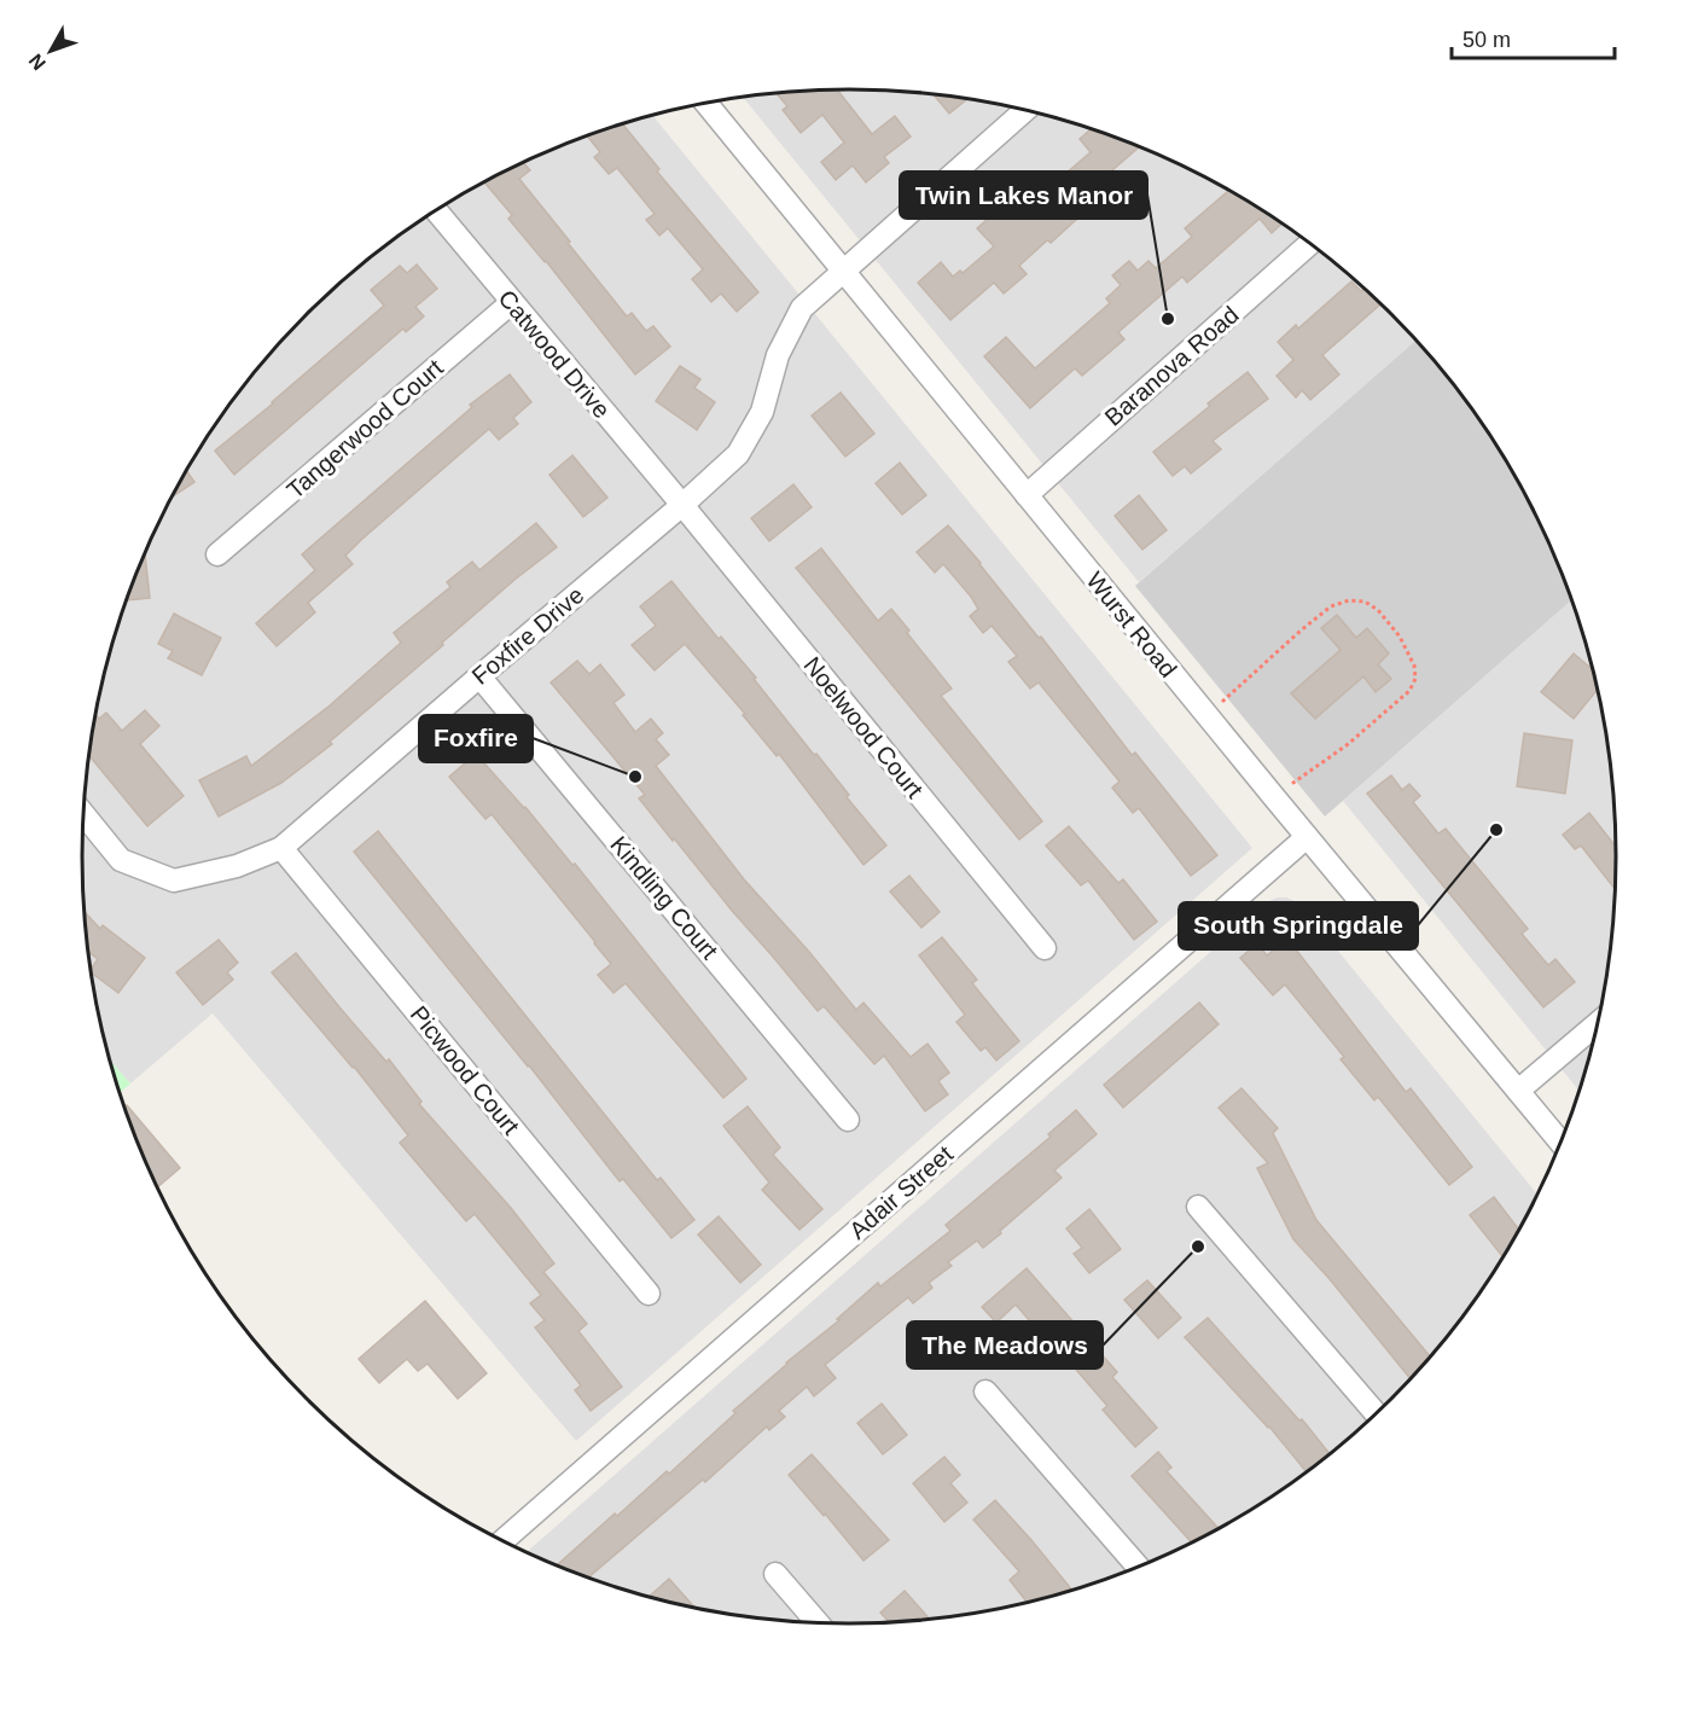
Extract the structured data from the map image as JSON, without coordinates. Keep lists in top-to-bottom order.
{
  "streets": {
    "street": [
      "Catwood Drive",
      "Baranova Road",
      "Tangerwood Court",
      "Wurst Road",
      "Foxfire Drive",
      "Noelwood Court",
      "Kindling Court",
      "Picwood Court",
      "Adair Street"
    ]
  },
  "crossings": [
    ["Catwood Drive", "Tangerwood Court"],
    ["Catwood Drive", "Foxfire Drive"],
    ["Catwood Drive", "Noelwood Court"],
    ["Baranova Road", "Wurst Road"],
    ["Wurst Road", "Foxfire Drive"],
    ["Wurst Road", "Adair Street"],
    ["Foxfire Drive", "Noelwood Court"],
    ["Foxfire Drive", "Kindling Court"],
    ["Foxfire Drive", "Picwood Court"]
  ],
  "places": [
    "Twin Lakes Manor",
    "Foxfire",
    "South Springdale",
    "The Meadows"
  ],
  "scale_bar": "50 m",
  "north": "bottom left"
}
